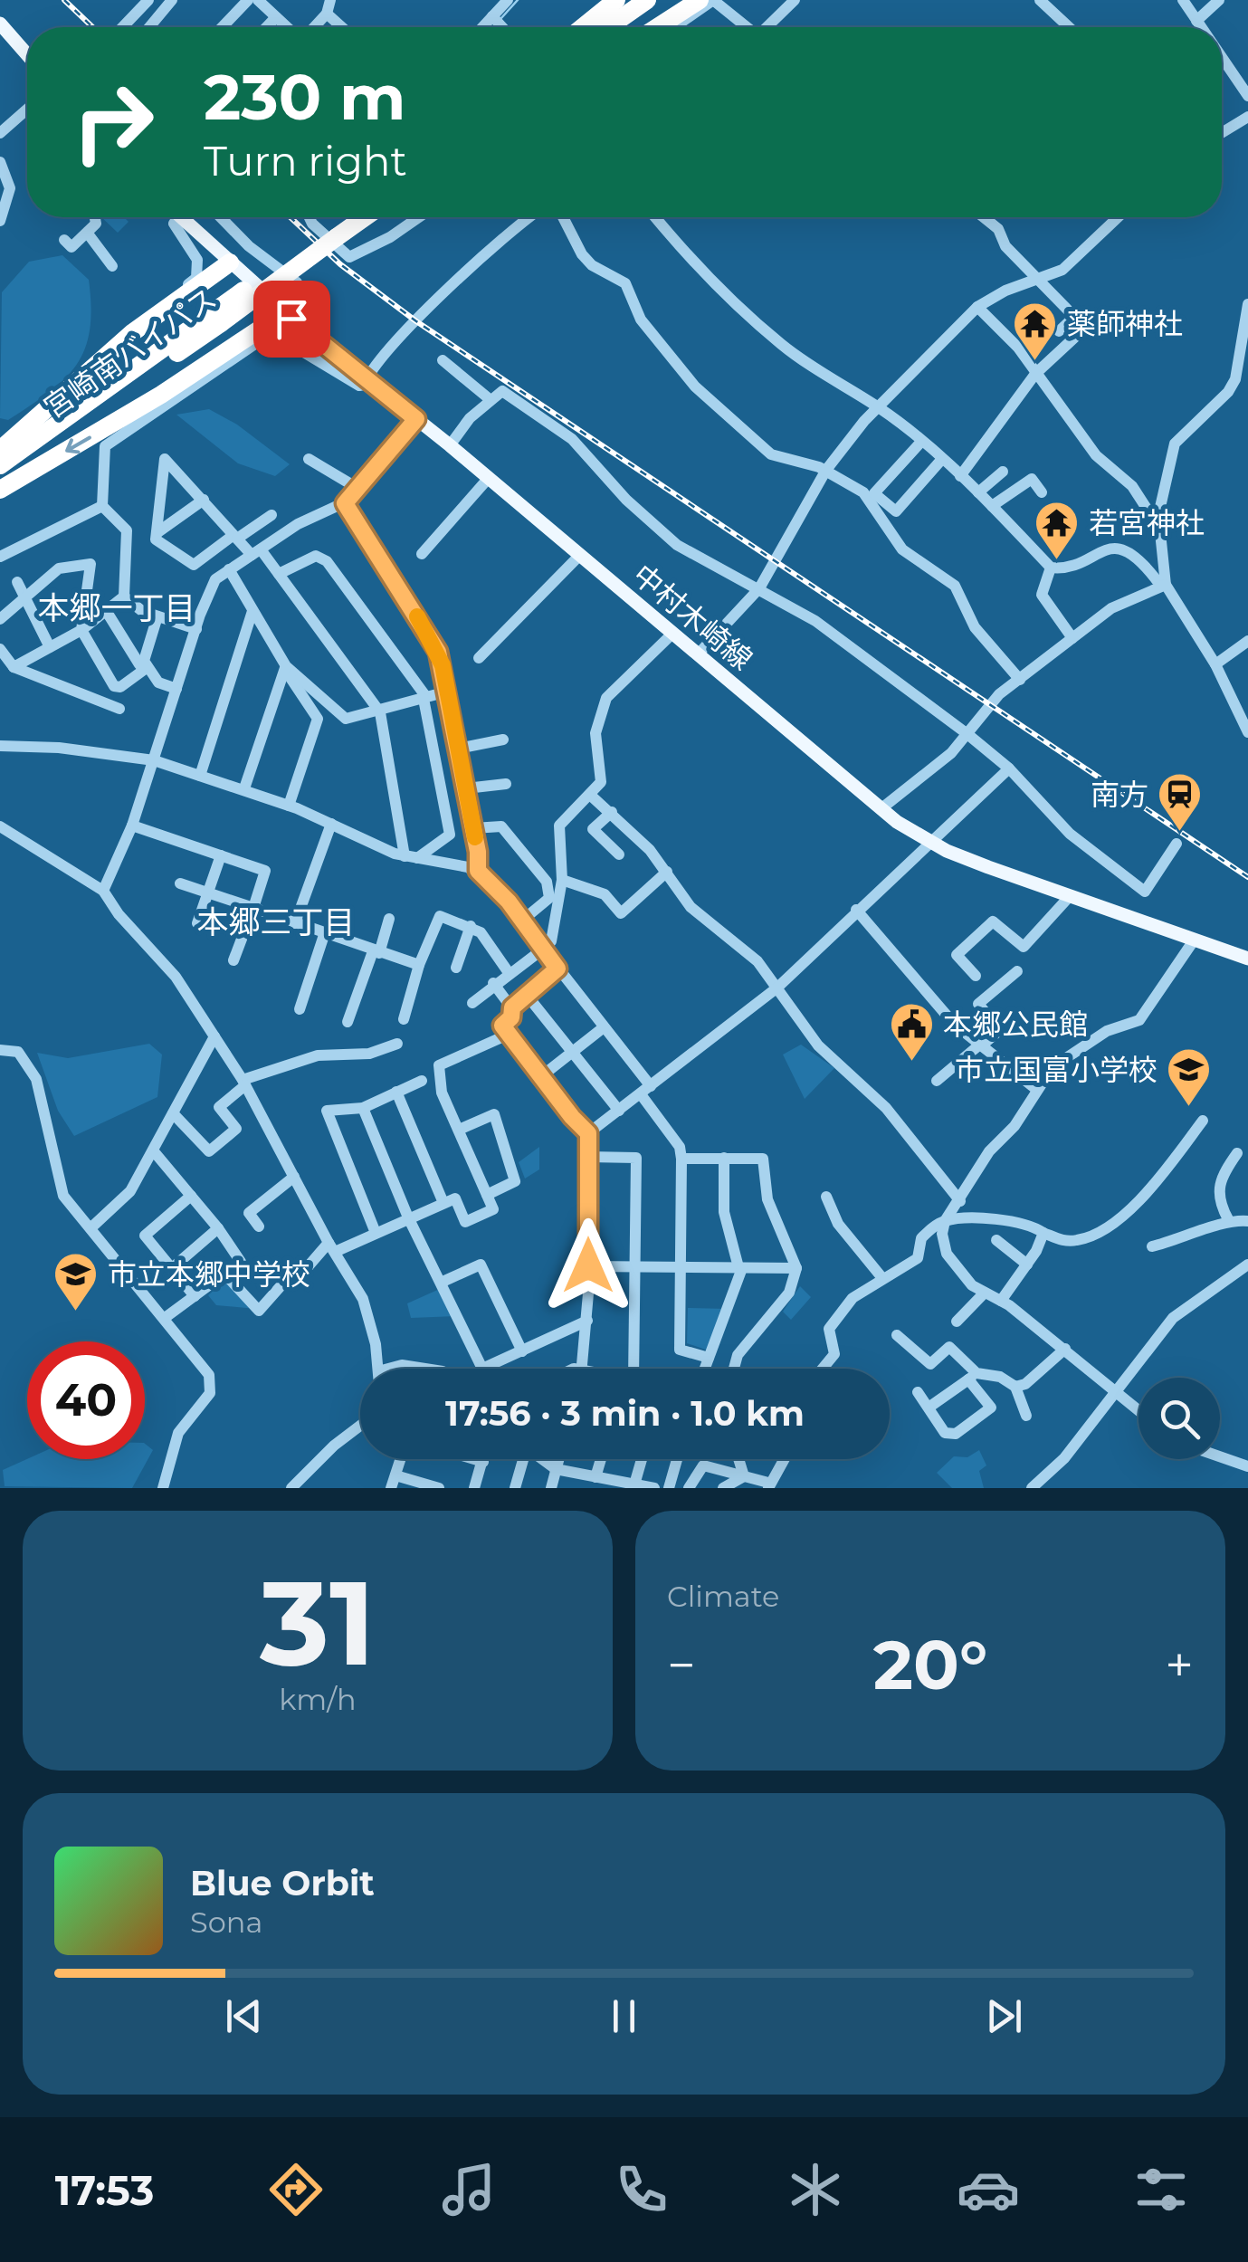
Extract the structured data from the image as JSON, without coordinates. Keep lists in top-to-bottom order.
{
  "streets": {
    "highway": ["宮崎南バイパス"],
    "main road": ["中村木崎線"]
  },
  "districts": ["本郷一丁目", "本郷三丁目"],
  "places": {
    "temple": ["薬師神社", "若宮神社"],
    "station": ["南方"],
    "public building": ["本郷公民館"],
    "school or university": ["市立国富小学校", "市立本郷中学校"]
  },
  "page": {
    "turn": ["230 m", "Turn right"],
    "limit": "40",
    "trip": "17:56 · 3 min · 1.0 km",
    "tile": [
      ["31", "km/h"],
      "Climate"
    ],
    "heat": ["−", "20°", "+"],
    "song": ["Blue Orbit", "Sona"],
    "tabs": "17:53"
  }
}
